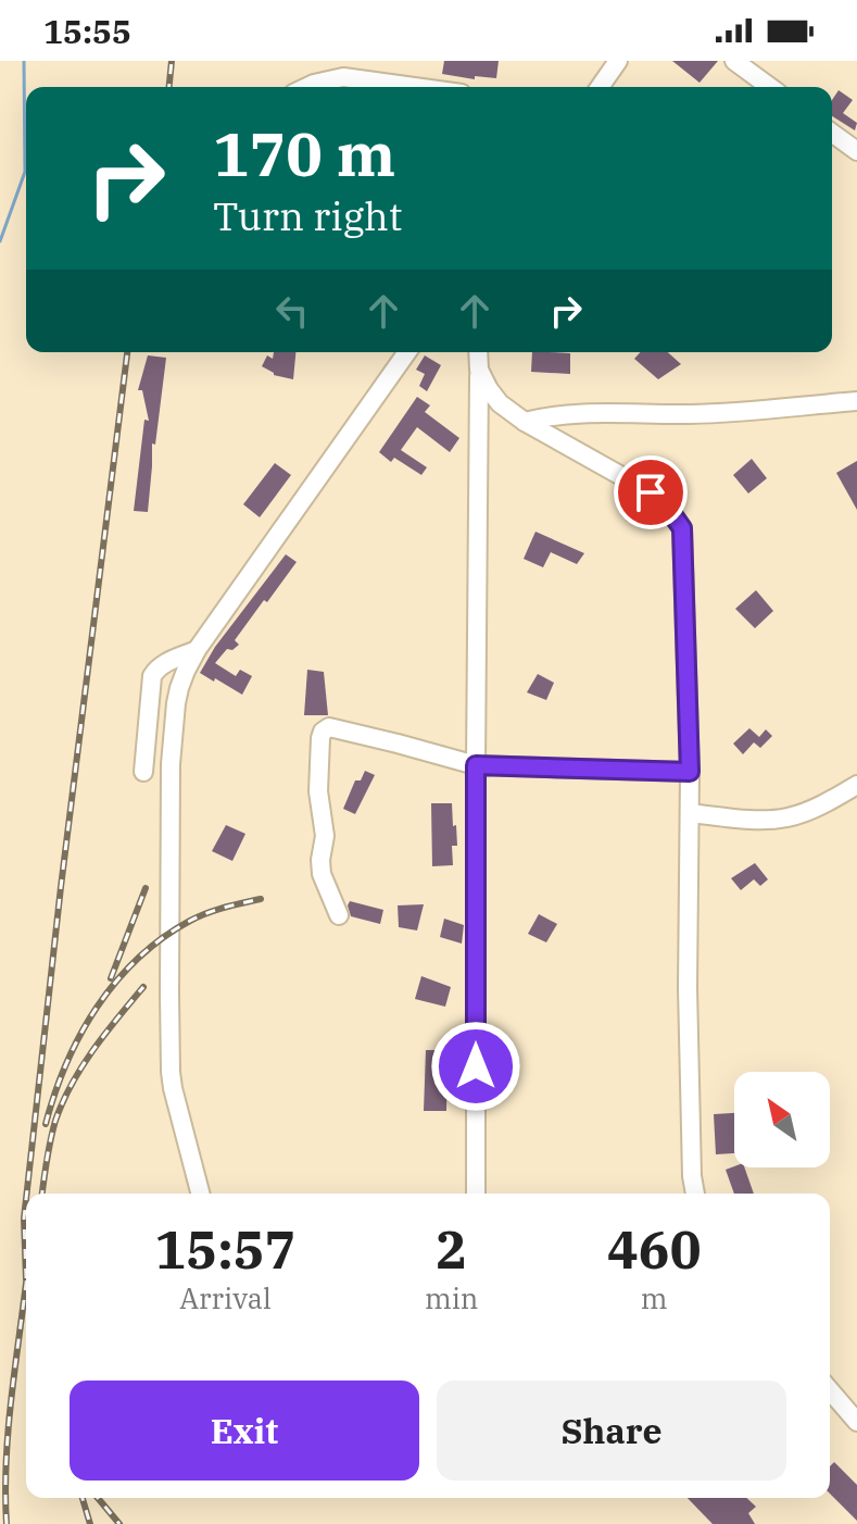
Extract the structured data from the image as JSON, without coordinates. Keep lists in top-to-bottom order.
{
  "north": "top left",
  "page": {
    "status": "15:55",
    "turn": ["170 m", "Turn right"],
    "eta": [
      "15:57",
      "Arrival",
      "2",
      "min",
      "460",
      "m"
    ],
    "buttons": ["Exit", "Share"]
  }
}
